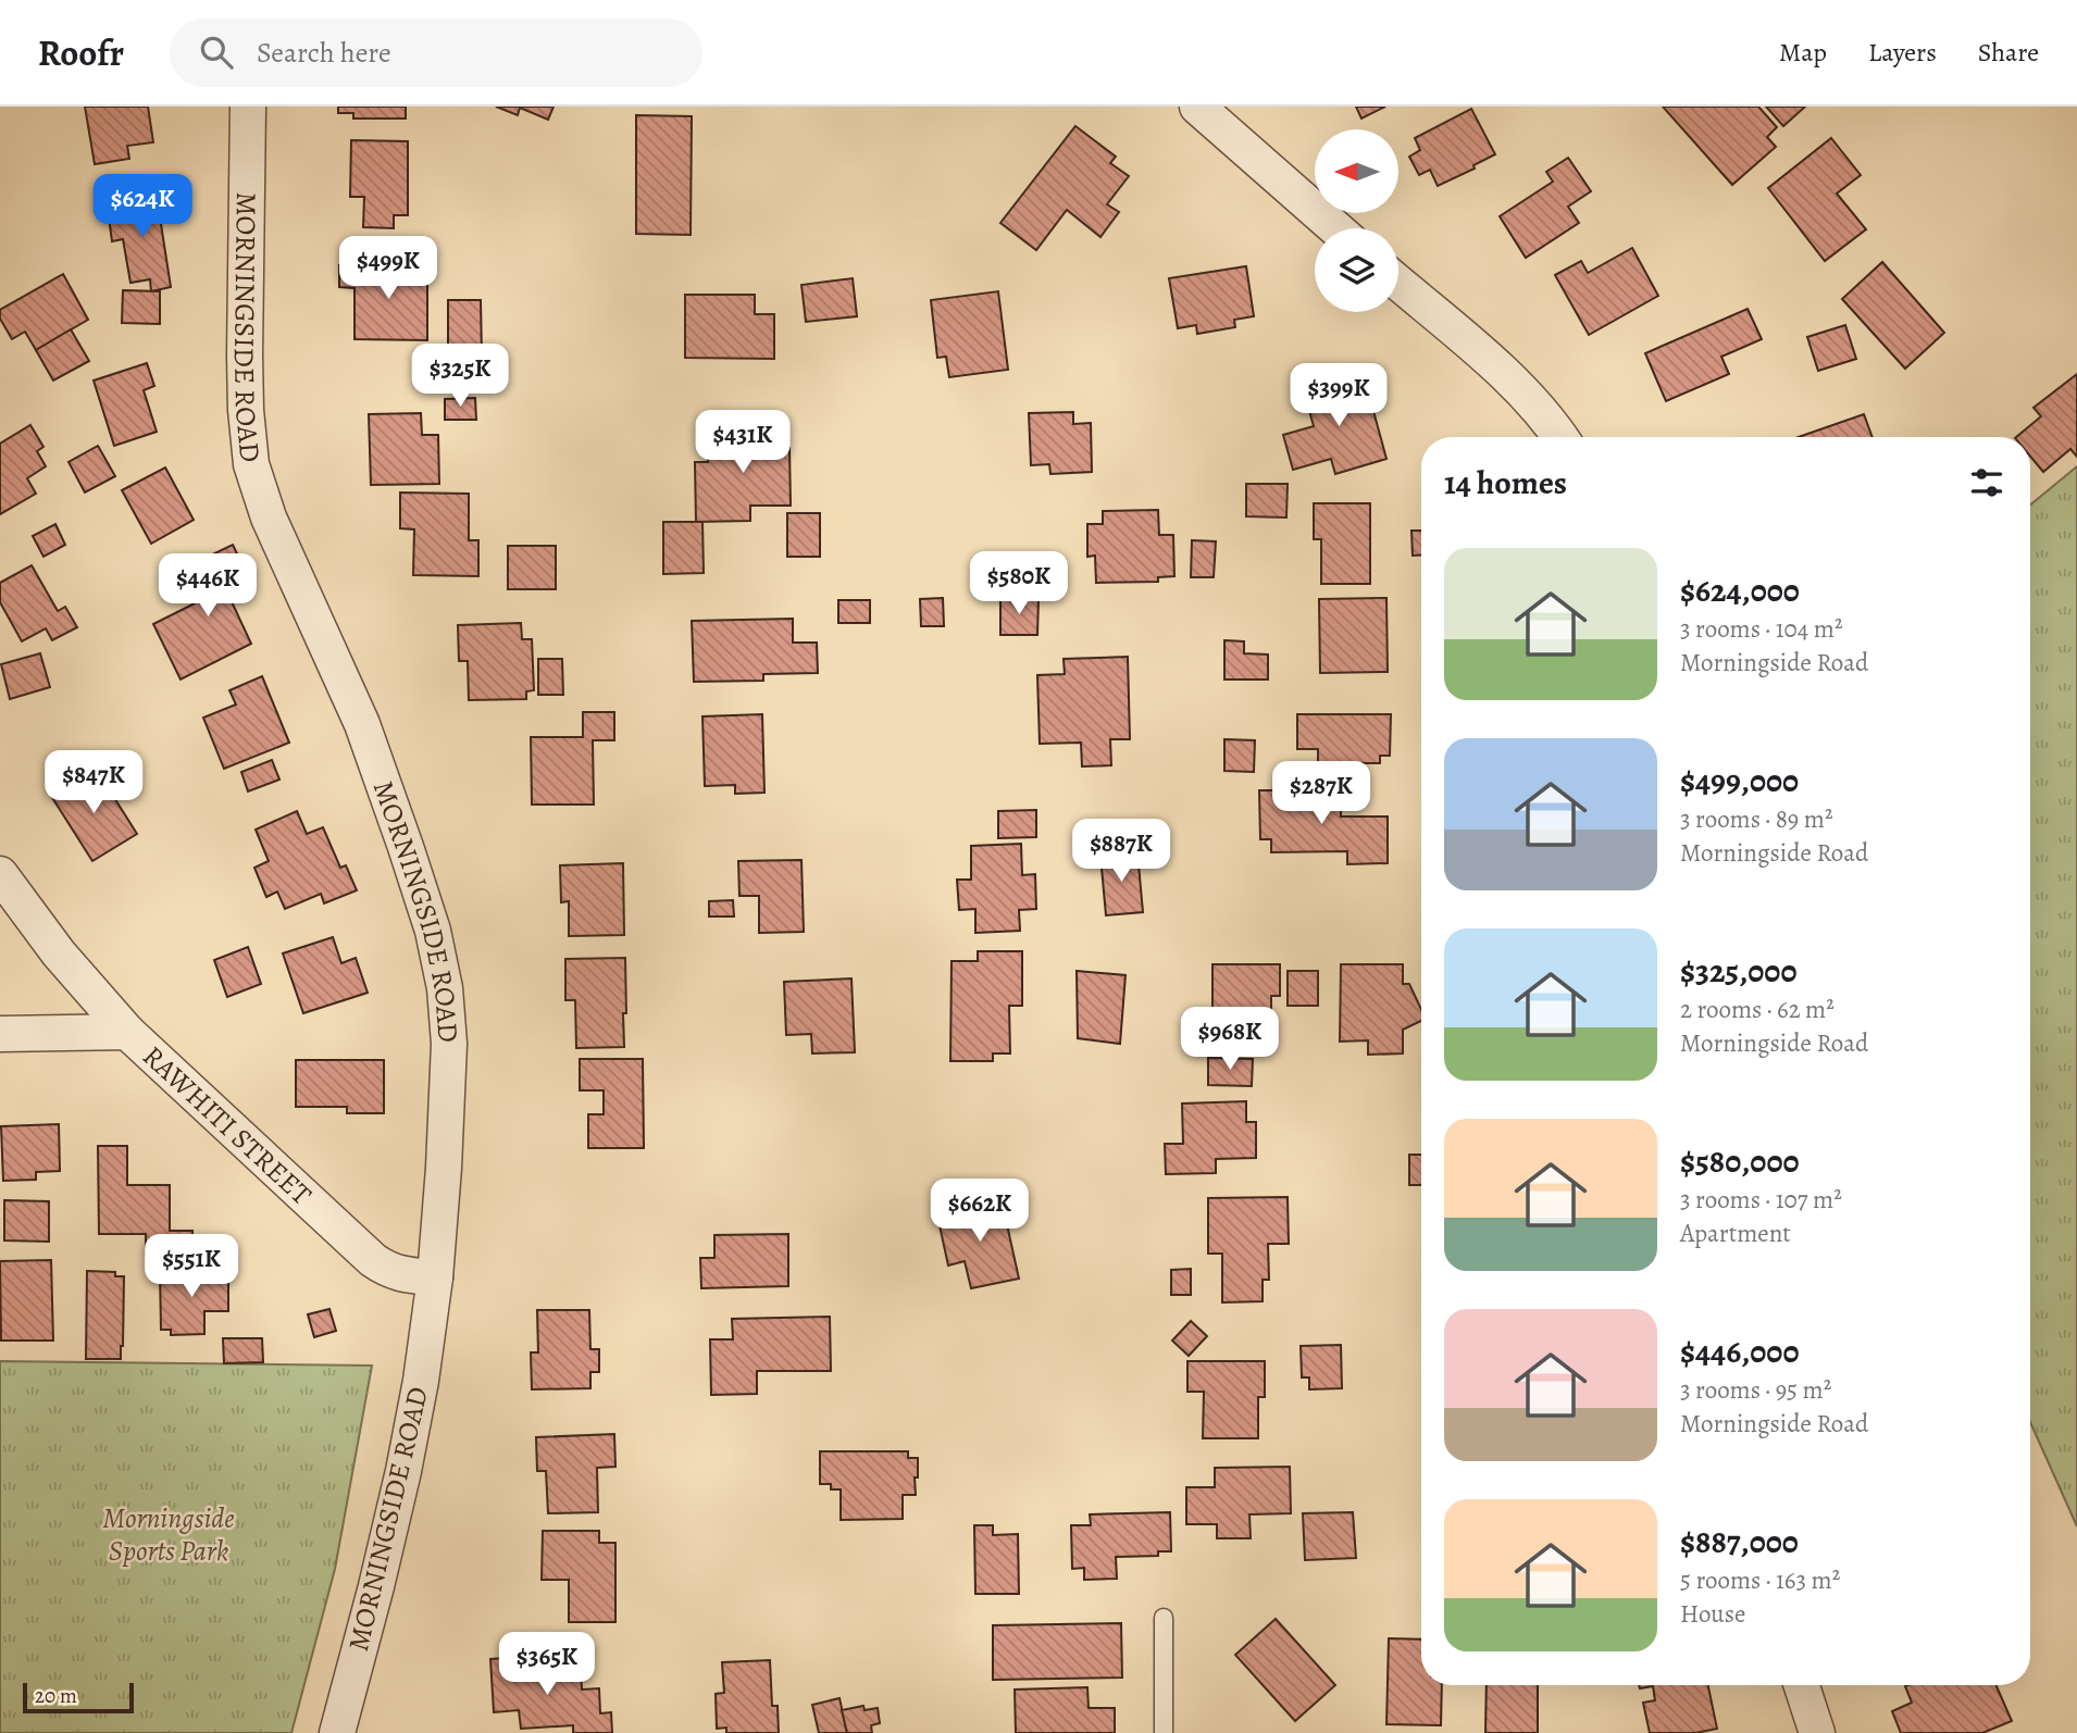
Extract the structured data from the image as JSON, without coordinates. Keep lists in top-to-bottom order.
{
  "streets": {
    "street": ["MORNINGSIDE ROAD", "RAWHITI STREET"]
  },
  "crossings": [
    ["MORNINGSIDE ROAD", "RAWHITI STREET"]
  ],
  "parks": ["Morningside Sports Park"],
  "scale_bar": "20 m",
  "north": "left",
  "page": {
    "header": "Roofr",
    "search": "Search here",
    "nav": ["Map", "Layers", "Share"],
    "price": [
      "$624K",
      "$499K",
      "$325K",
      "$399K",
      "$431K",
      "$580K",
      "$446K",
      "$847K",
      "$287K",
      "$887K",
      "$968K",
      "$662K",
      "$551K",
      "$365K"
    ],
    "heading": "14 homes",
    "list": [
      {
        "name": "$624,000",
        "note": "3 rooms · 104 m² · Morningside Road"
      },
      {
        "name": "$499,000",
        "note": "3 rooms · 89 m² · Morningside Road"
      },
      {
        "name": "$325,000",
        "note": "2 rooms · 62 m² · Morningside Road"
      },
      {
        "name": "$580,000",
        "note": "3 rooms · 107 m² · Apartment"
      },
      {
        "name": "$446,000",
        "note": "3 rooms · 95 m² · Morningside Road"
      },
      {
        "name": "$887,000",
        "note": "5 rooms · 163 m² · House"
      }
    ],
    "scale": "20 m"
  }
}
